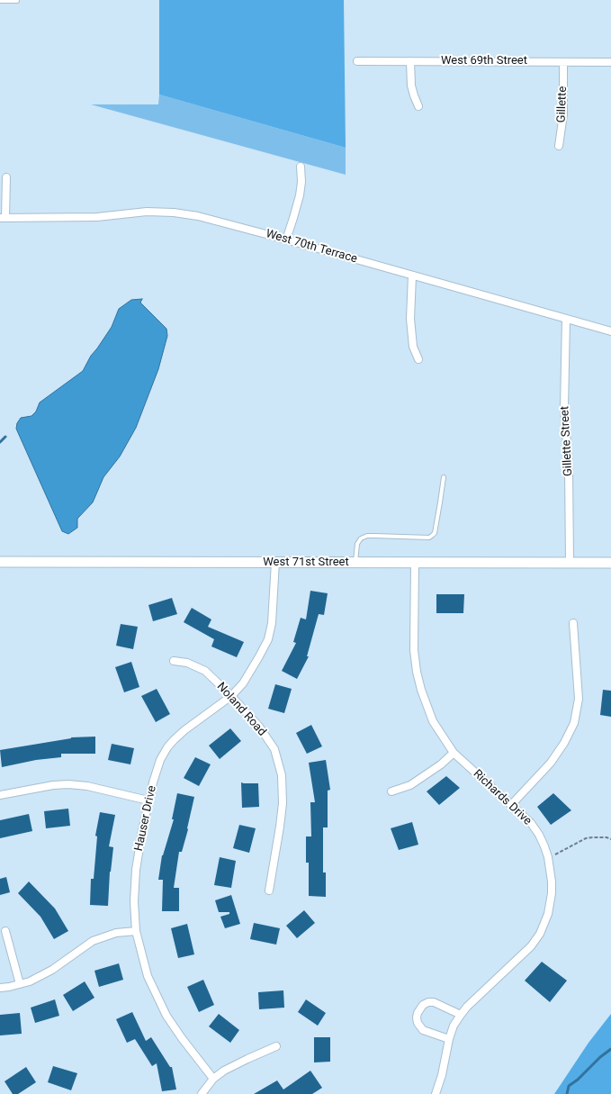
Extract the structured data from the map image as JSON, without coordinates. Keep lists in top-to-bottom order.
{
  "streets": {
    "street": [
      "West 69th Street",
      "Gillette",
      "West 70th Terrace",
      "Gillette Street",
      "West 71st Street",
      "Noland Road",
      "Richards Drive",
      "Hauser Drive"
    ]
  },
  "crossings": [
    ["West 69th Street", "Gillette"],
    ["West 70th Terrace", "Gillette Street"],
    ["Gillette Street", "West 71st Street"],
    ["West 71st Street", "Richards Drive"],
    ["West 71st Street", "Hauser Drive"],
    ["Noland Road", "Hauser Drive"]
  ]
}
